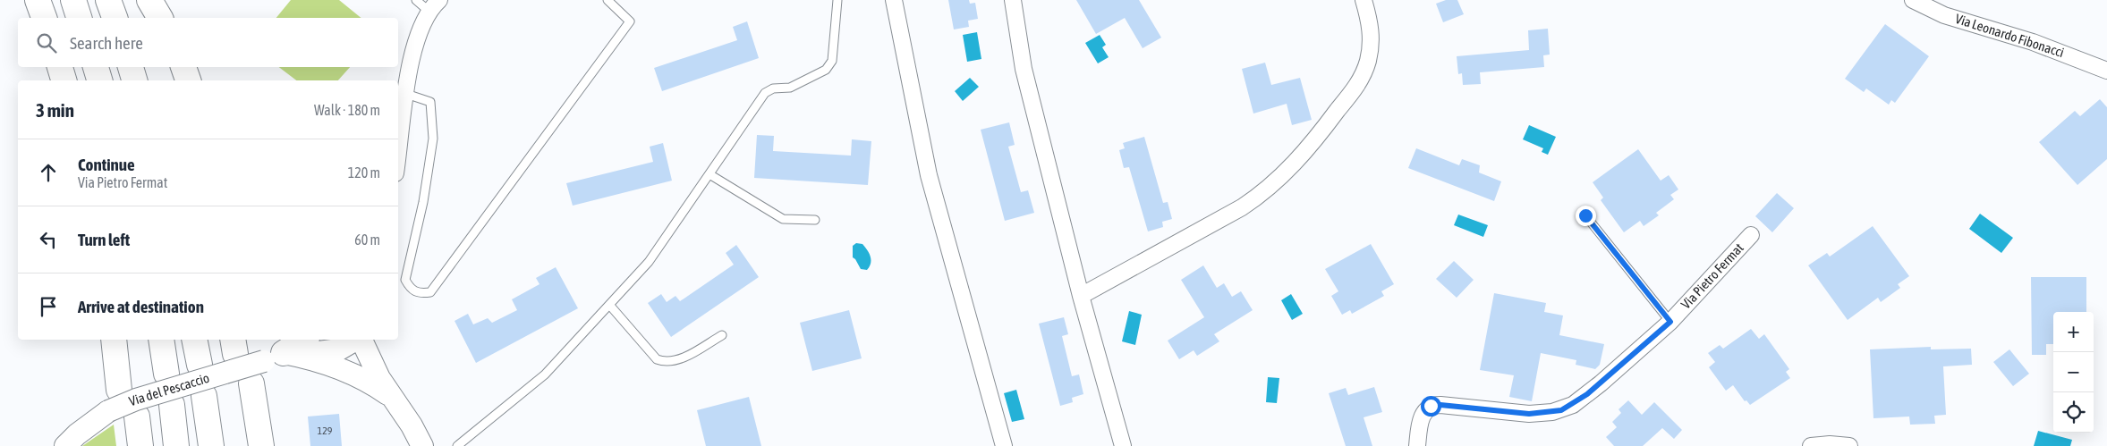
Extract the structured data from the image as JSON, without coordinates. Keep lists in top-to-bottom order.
{
  "streets": {
    "street": ["Via Leonardo Fibonacci", "Via Pietro Fermat", "Via del Pescaccio"]
  },
  "house_numbers": ["129"],
  "page": {
    "search": "Search here",
    "heading": ["3 min", "Walk · 180 m"],
    "list": [
      ["Continue", "Via Pietro Fermat", "120 m"],
      ["Turn left", "60 m"],
      "Arrive at destination"
    ],
    "map_buttons": ["+", "−"]
  }
}
